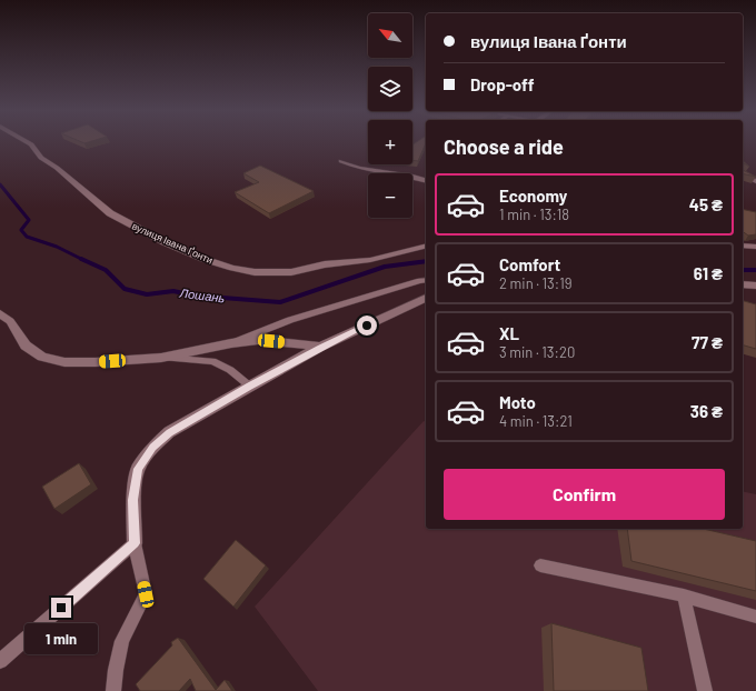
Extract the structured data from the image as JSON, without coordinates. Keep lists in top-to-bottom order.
{
  "streets": {
    "street": ["вулиця Івана Ґонти"]
  },
  "water": ["Лошань"],
  "north": "top left",
  "page": {
    "map_buttons": ["+", "−"],
    "banner": ["вулиця Івана Ґонти", "Drop-off"],
    "heading": "Choose a ride",
    "list": [
      {
        "name": "Economy",
        "note": "1 min · 13:18",
        "value": "45 ₴"
      },
      {
        "name": "Comfort",
        "note": "2 min · 13:19",
        "value": "61 ₴"
      },
      {
        "name": "XL",
        "note": "3 min · 13:20",
        "value": "77 ₴"
      },
      {
        "name": "Moto",
        "note": "4 min · 13:21",
        "value": "36 ₴"
      }
    ],
    "buttons": "Confirm",
    "bubble": "1 min"
  }
}
